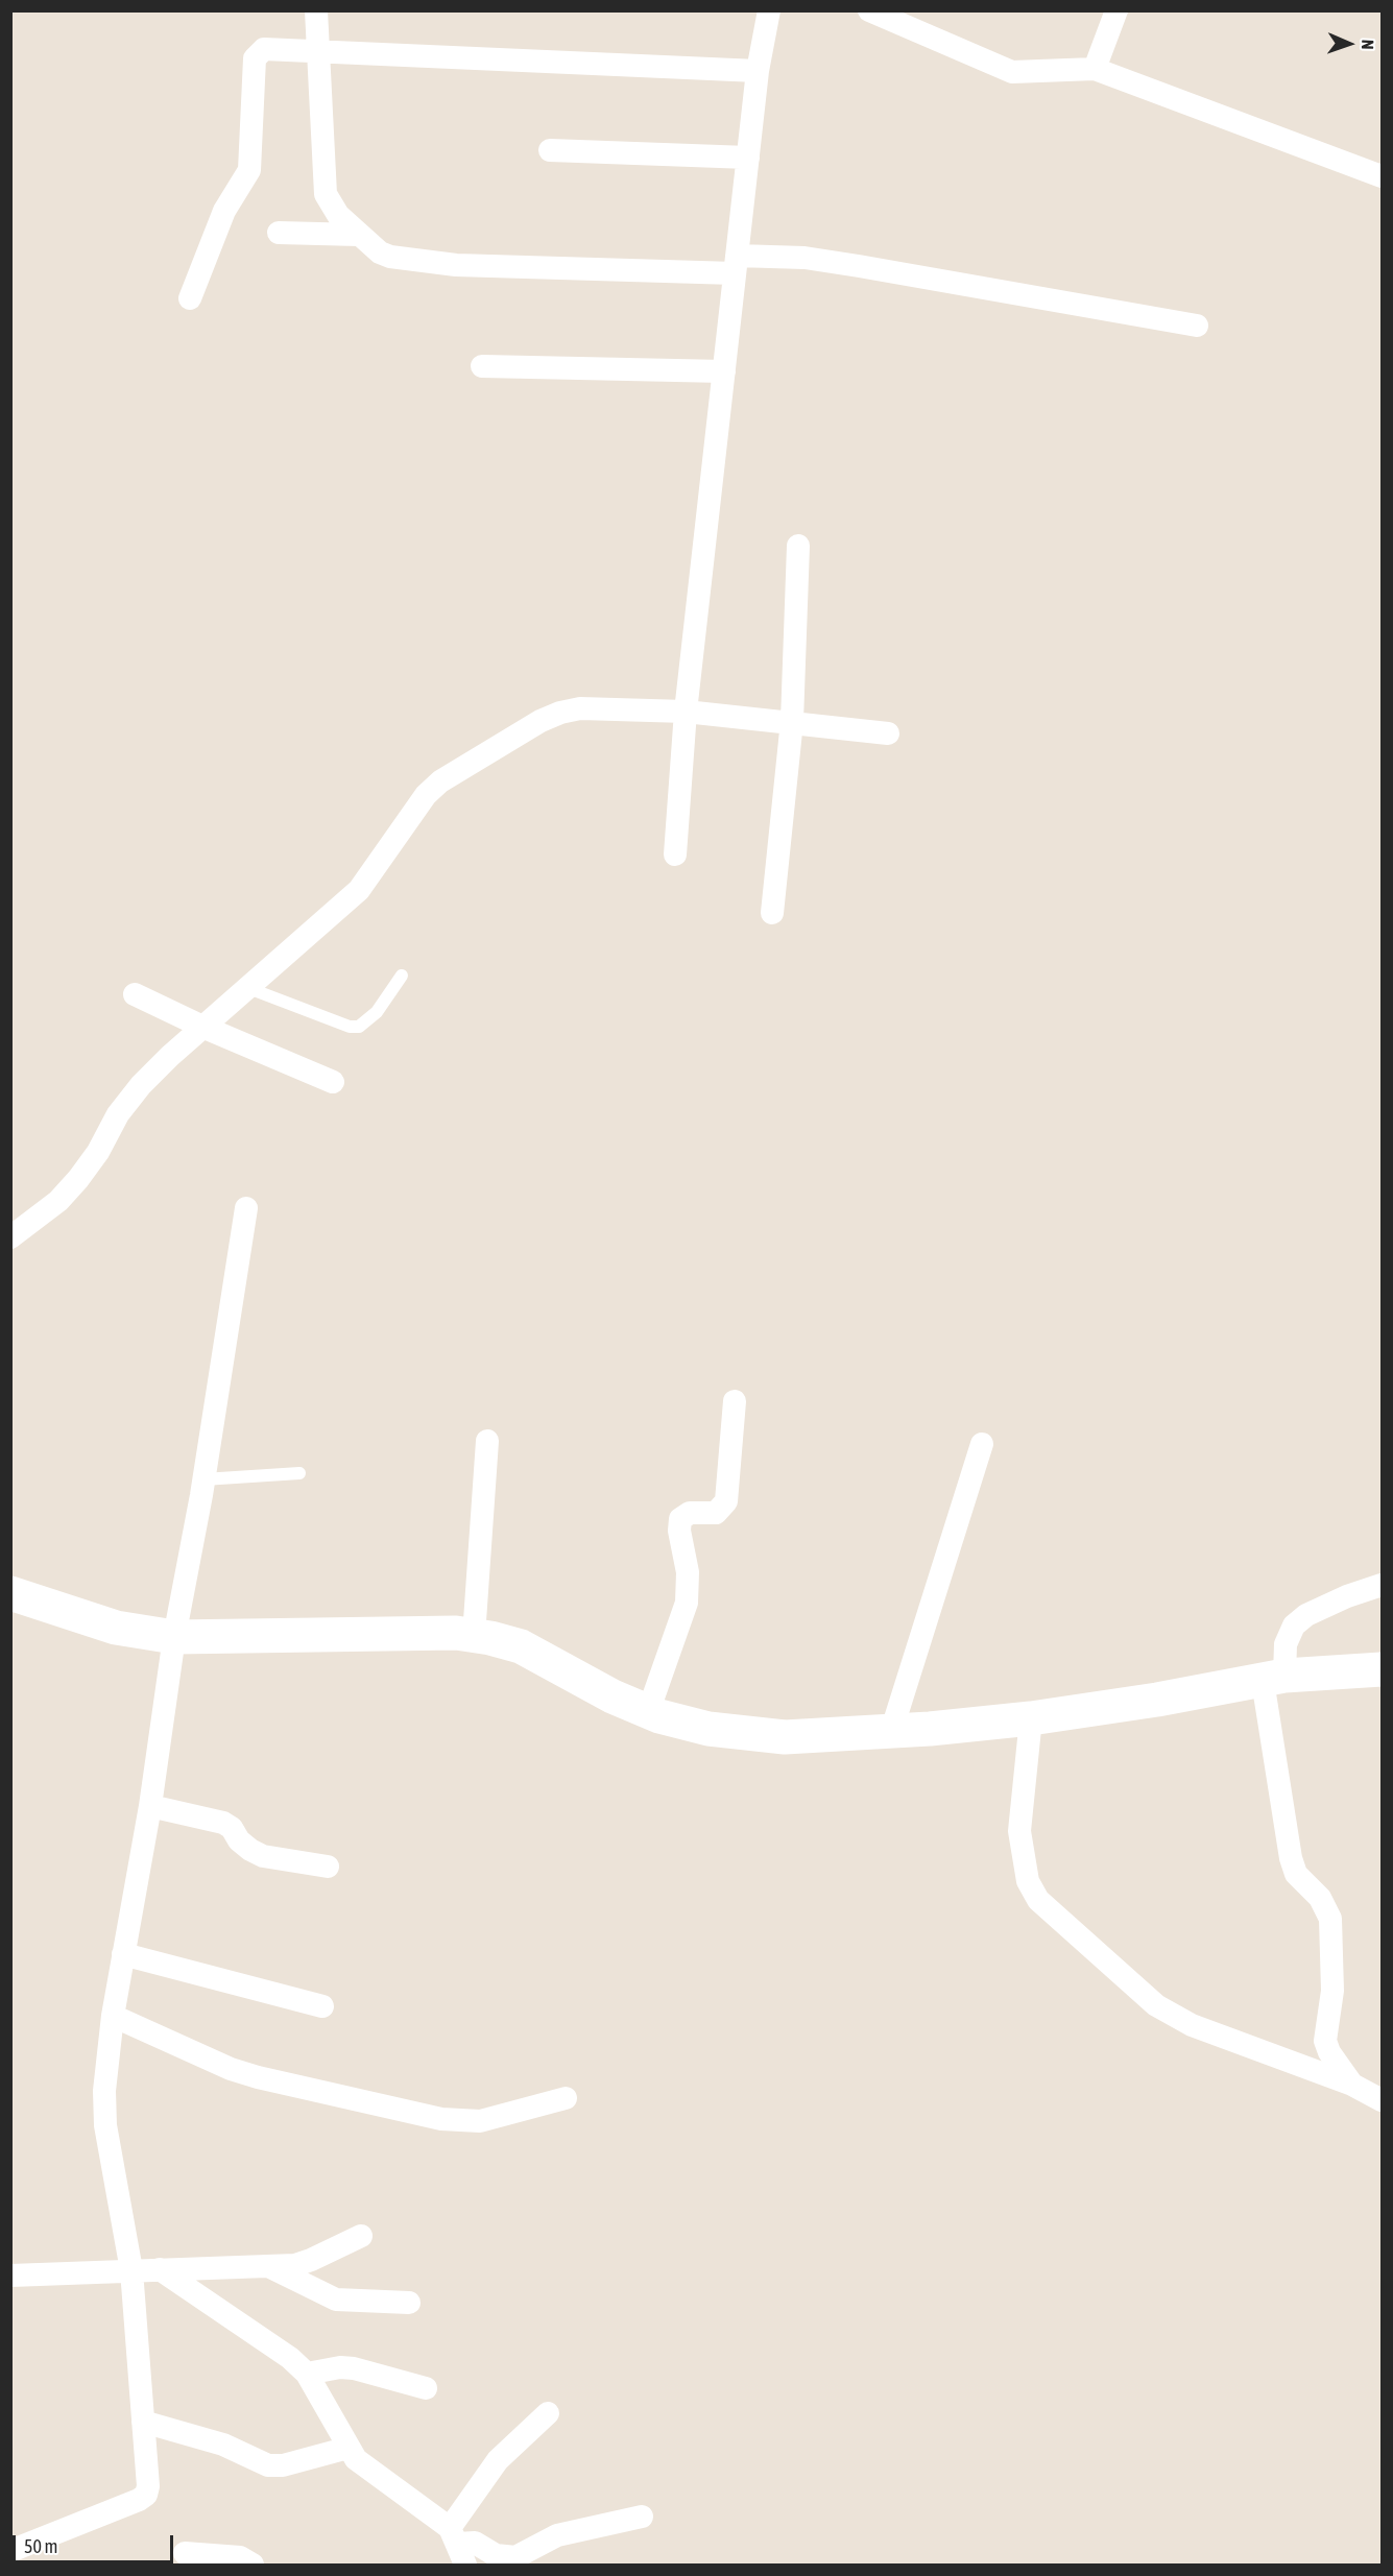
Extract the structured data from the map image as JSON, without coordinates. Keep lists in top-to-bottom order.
{
  "scale_bar": "50 m",
  "north": "right"
}
